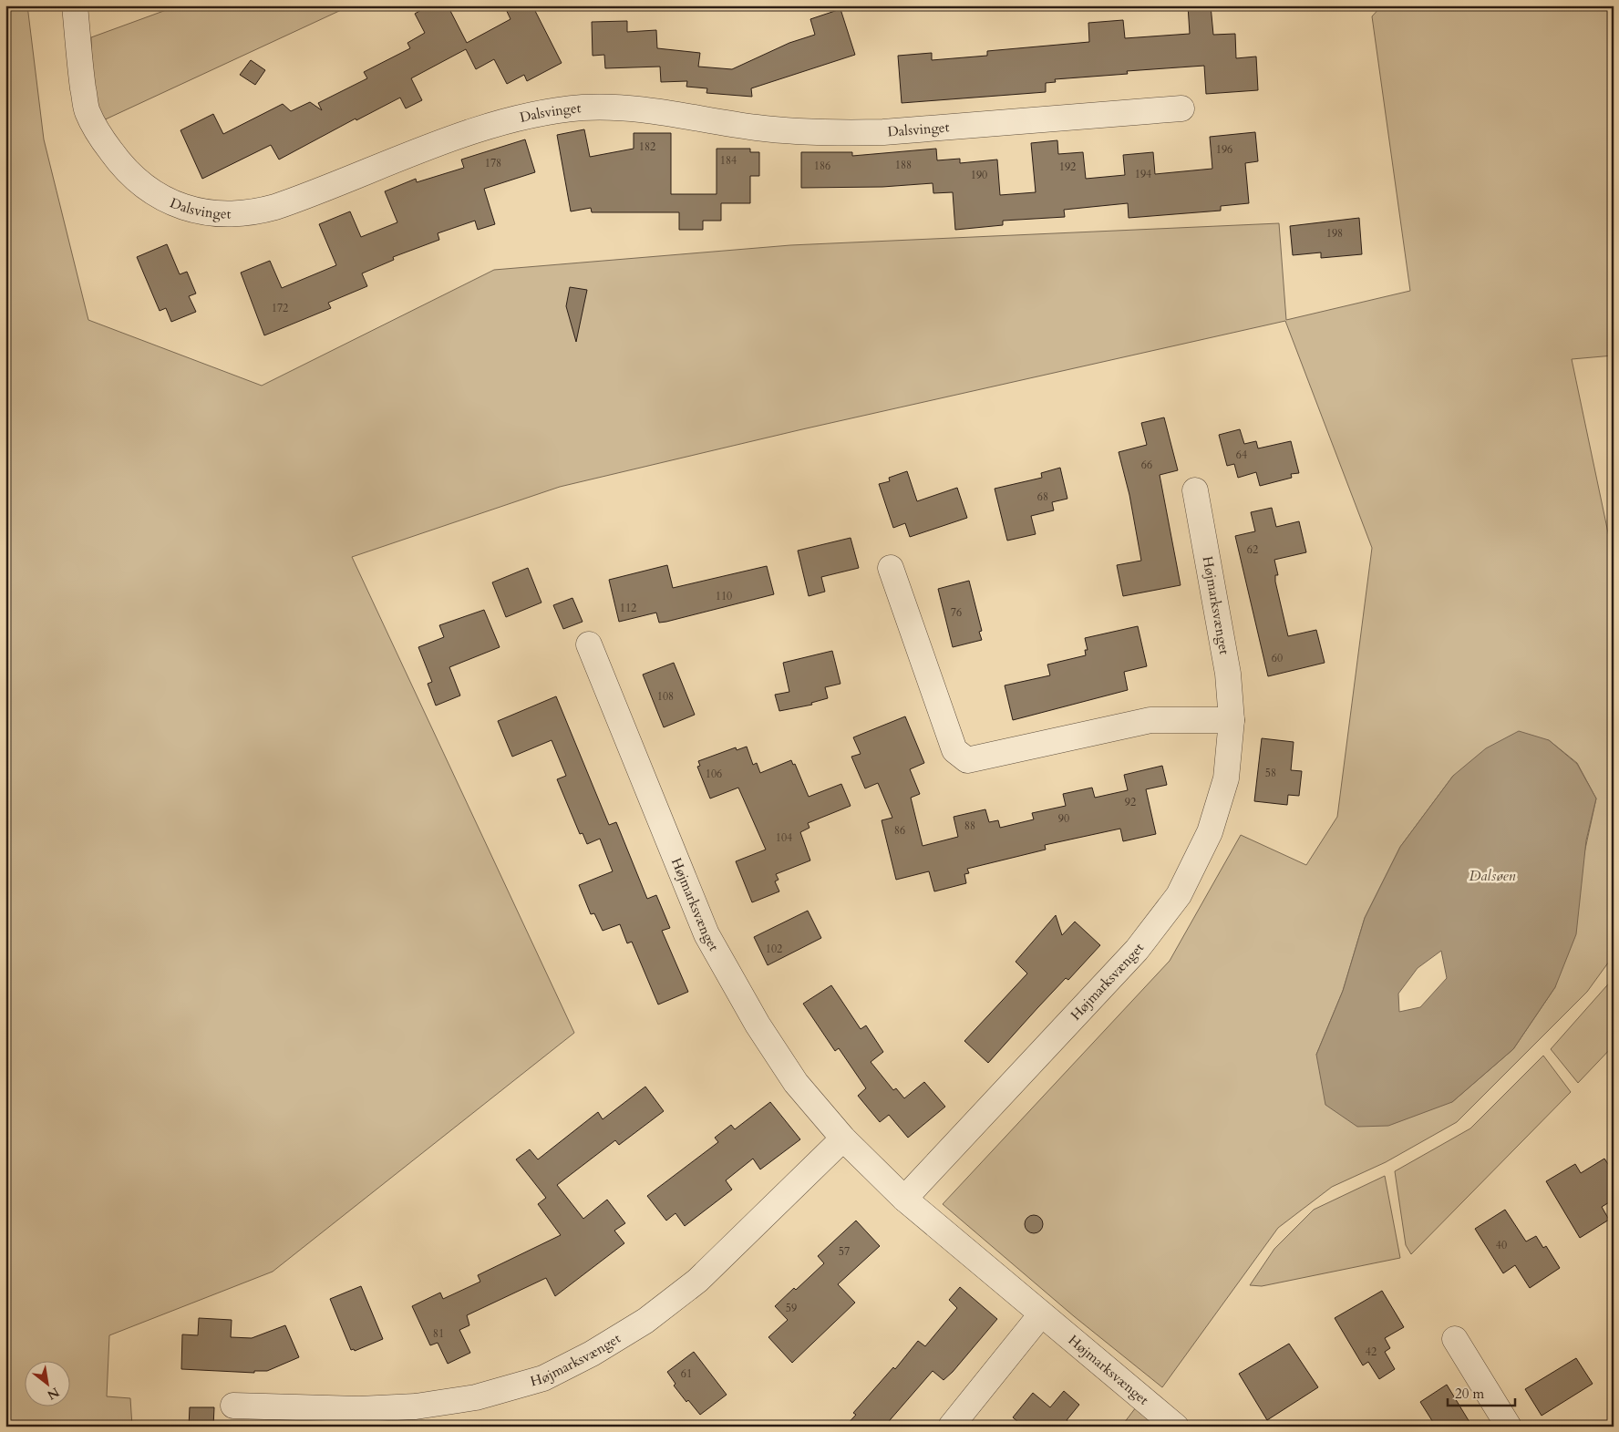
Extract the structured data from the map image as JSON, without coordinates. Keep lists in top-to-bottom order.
{
  "streets": {
    "street": ["Dalsvinget", "Højmarksvænget"]
  },
  "water": ["Dalsøen"],
  "house_numbers": [
    "182",
    "196",
    "184",
    "178",
    "188",
    "186",
    "192",
    "194",
    "190",
    "198",
    "172",
    "64",
    "66",
    "68",
    "62",
    "110",
    "112",
    "76",
    "60",
    "108",
    "58",
    "106",
    "92",
    "90",
    "88",
    "86",
    "104",
    "102",
    "40",
    "57",
    "59",
    "81",
    "42",
    "61"
  ],
  "scale_bar": "20 m",
  "north": "bottom right"
}
